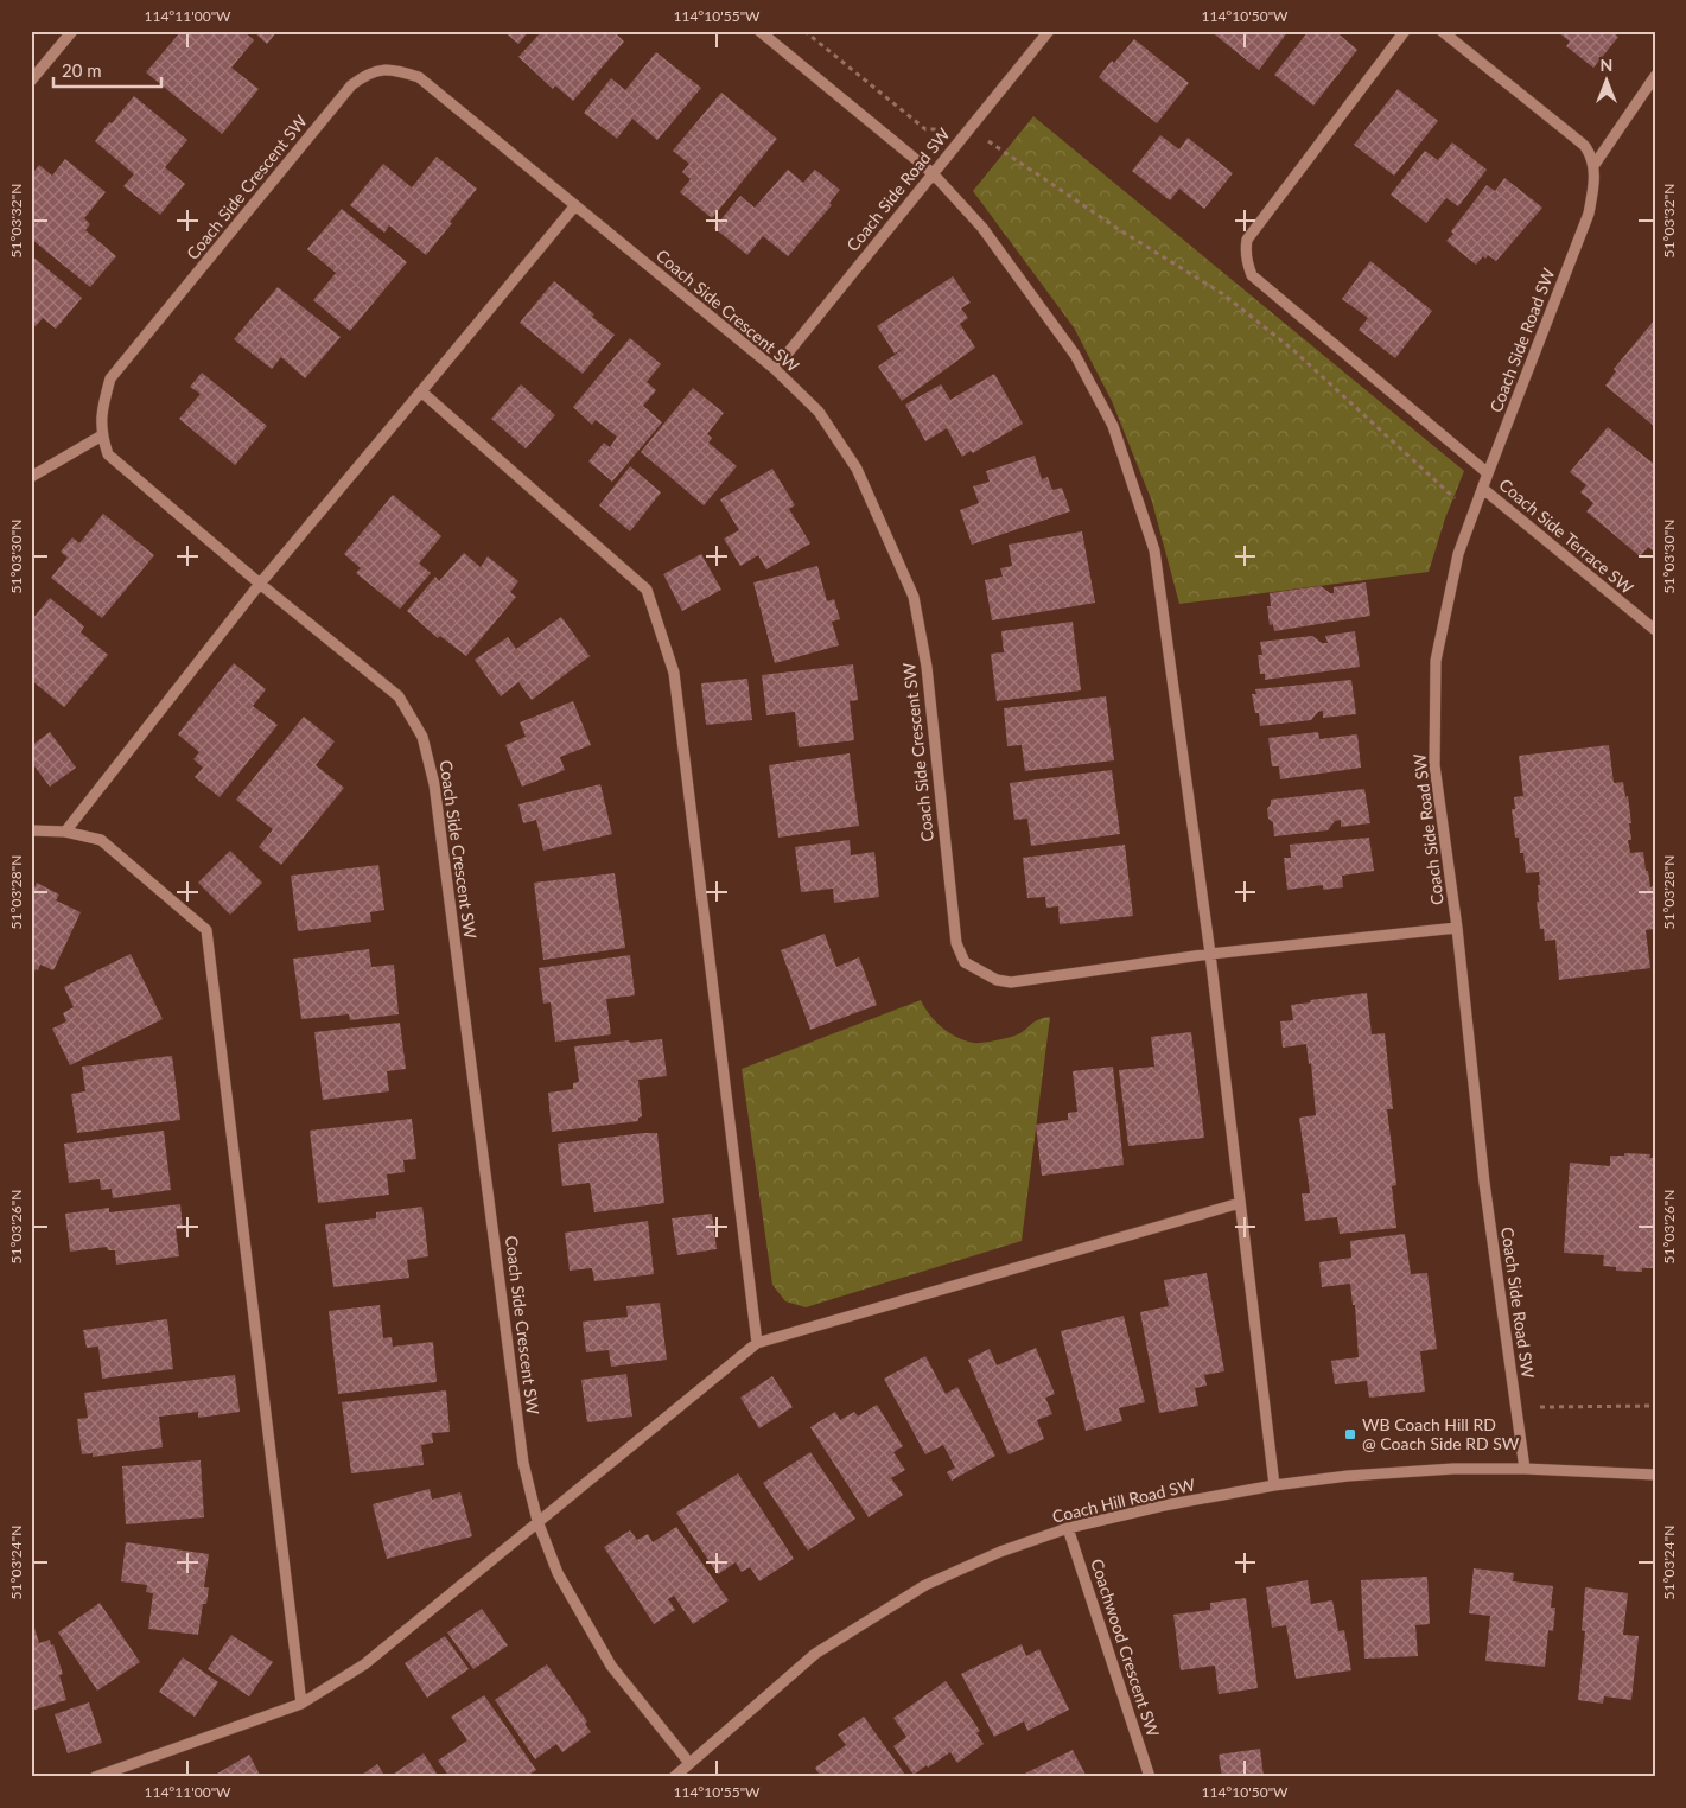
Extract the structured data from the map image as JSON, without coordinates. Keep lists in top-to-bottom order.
{
  "streets": {
    "street": [
      "Coach Side Crescent SW",
      "Coach Side Road SW",
      "Coach Side Terrace SW",
      "Coach Hill Road SW",
      "Coachwood Crescent SW"
    ]
  },
  "crossings": [
    ["Coach Side Crescent SW", "Coach Side Road SW"],
    ["Coach Side Crescent SW", "Coach Hill Road SW"],
    ["Coach Side Road SW", "Coach Side Terrace SW"],
    ["Coach Side Road SW", "Coach Hill Road SW"],
    ["Coach Hill Road SW", "Coachwood Crescent SW"]
  ],
  "places": {
    "transit": ["WB Coach Hill RD @ Coach Side RD SW"]
  },
  "scale_bar": "20 m",
  "north": "top",
  "coordinates": [
    "114°11'00\"W",
    "114°10'55\"W",
    "114°10'50\"W",
    "51°03'32\"N",
    "51°03'30\"N",
    "51°03'28\"N",
    "51°03'26\"N",
    "51°03'24\"N"
  ]
}
